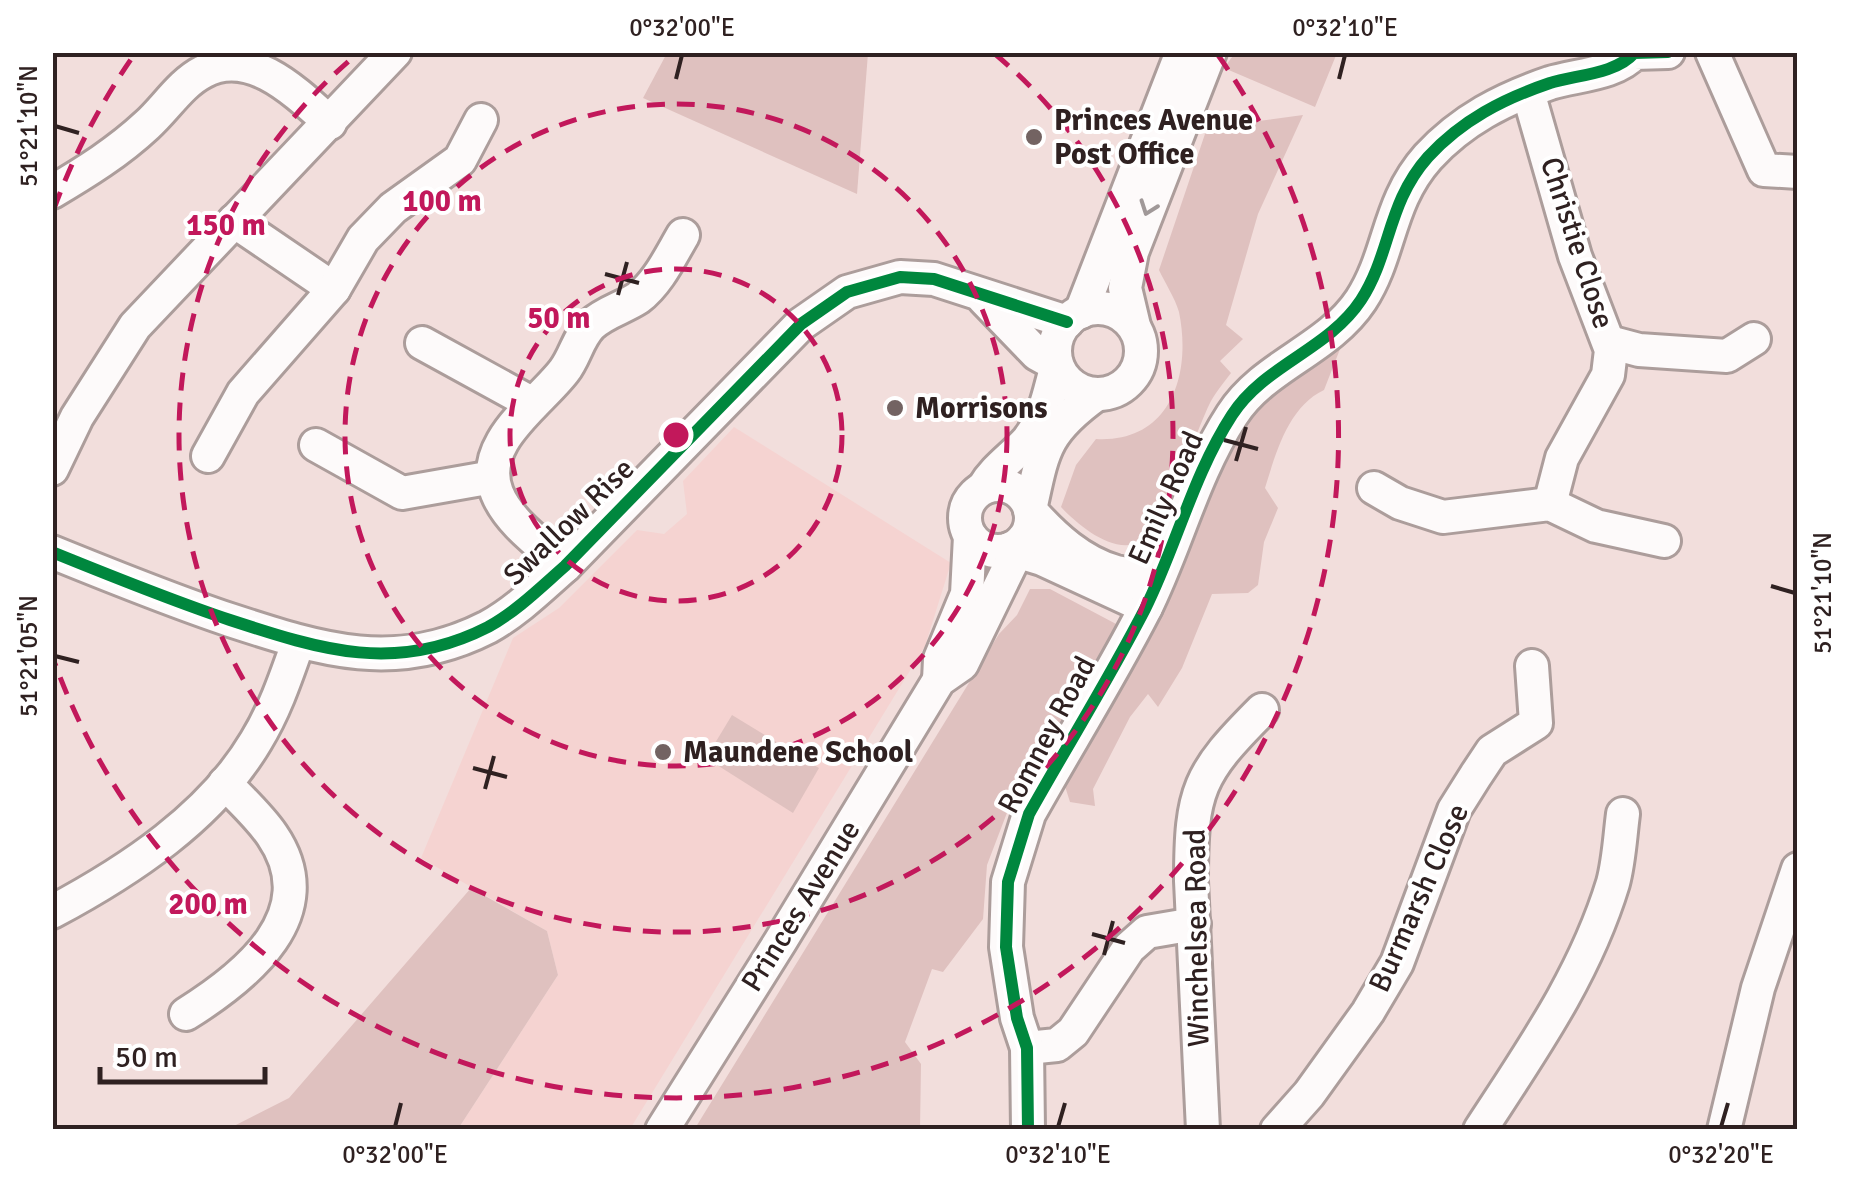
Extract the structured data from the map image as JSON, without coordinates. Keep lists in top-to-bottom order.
{
  "streets": {
    "street": [
      "Christie Close",
      "Emily Road",
      "Swallow Rise",
      "Romney Road",
      "Burmarsh Close",
      "Princes Avenue",
      "Winchelsea Road"
    ]
  },
  "crossings": [
    ["Christie Close", "Emily Road"],
    ["Emily Road", "Romney Road"],
    ["Swallow Rise", "Princes Avenue"]
  ],
  "places": ["Princes Avenue Post Office", "Morrisons", "Maundene School"],
  "scale_bar": "50 m",
  "coordinates": [
    "0°32'00\"E",
    "0°32'10\"E",
    "51°21'10\"N",
    "51°21'05\"N",
    "0°32'20\"E"
  ],
  "rings": [
    "100 m",
    "150 m",
    "50 m",
    "200 m"
  ]
}
